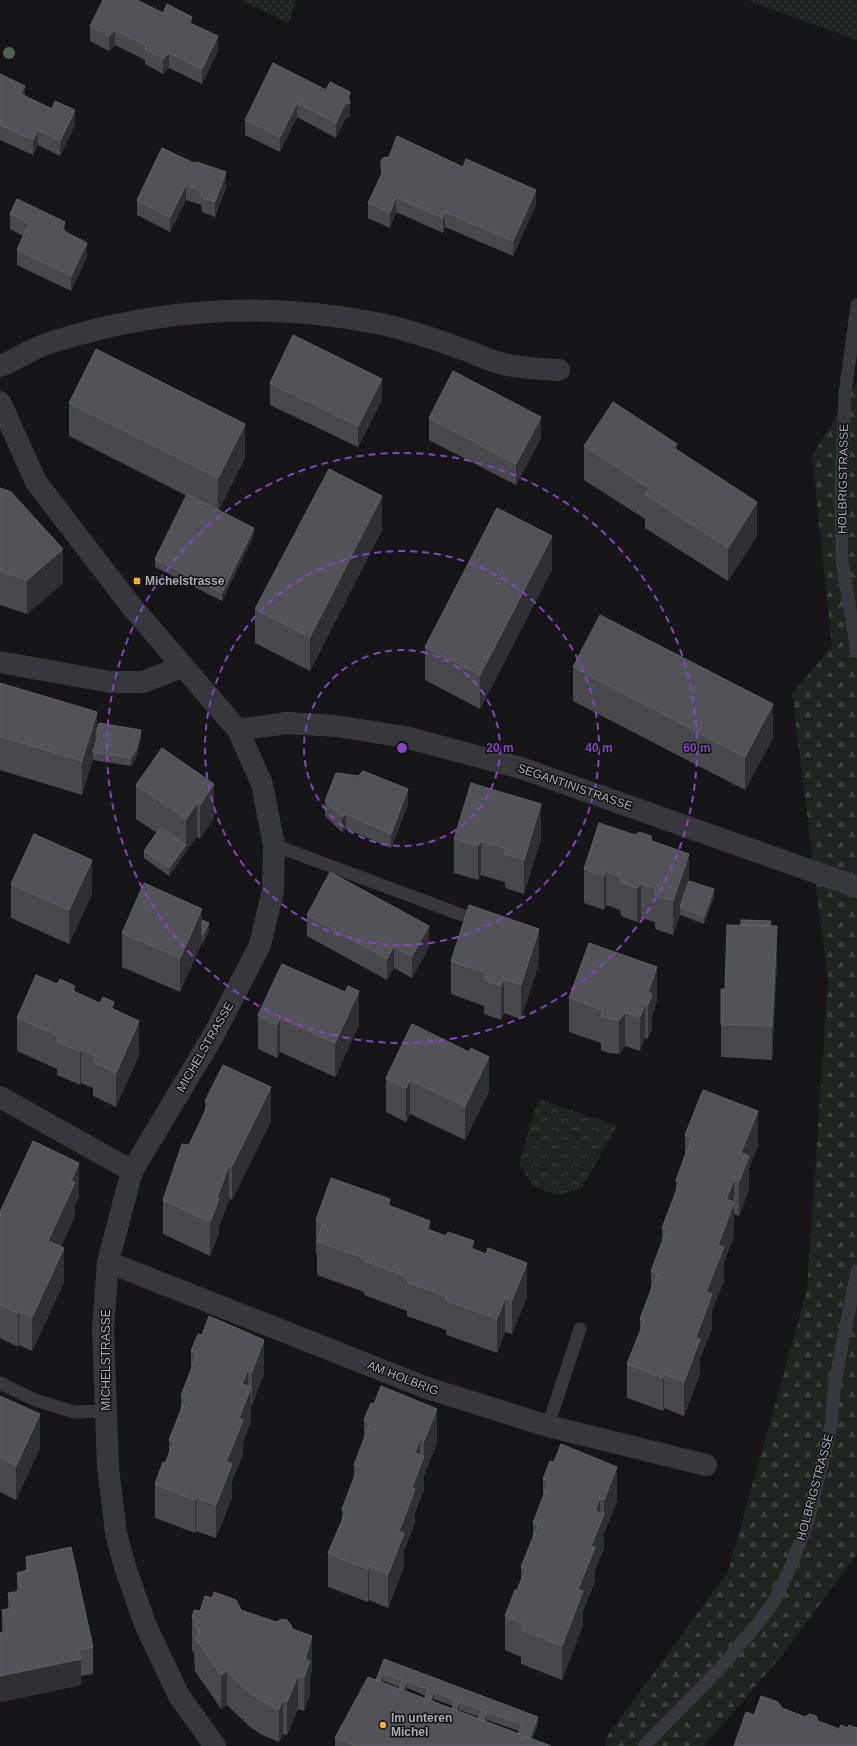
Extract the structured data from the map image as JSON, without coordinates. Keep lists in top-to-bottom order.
{
  "streets": {
    "street": ["SEGANTINISTRASSE", "MICHELSTRASSE", "AM HOLBRIG"],
    "lane": ["HOLBRIGSTRASSE"]
  },
  "crossings": [
    ["SEGANTINISTRASSE", "MICHELSTRASSE"],
    ["MICHELSTRASSE", "AM HOLBRIG"]
  ],
  "places": {
    "transit": ["Michelstrasse"],
    "other": ["Im unteren Michel"]
  },
  "rings": ["20 m", "40 m", "60 m"]
}
